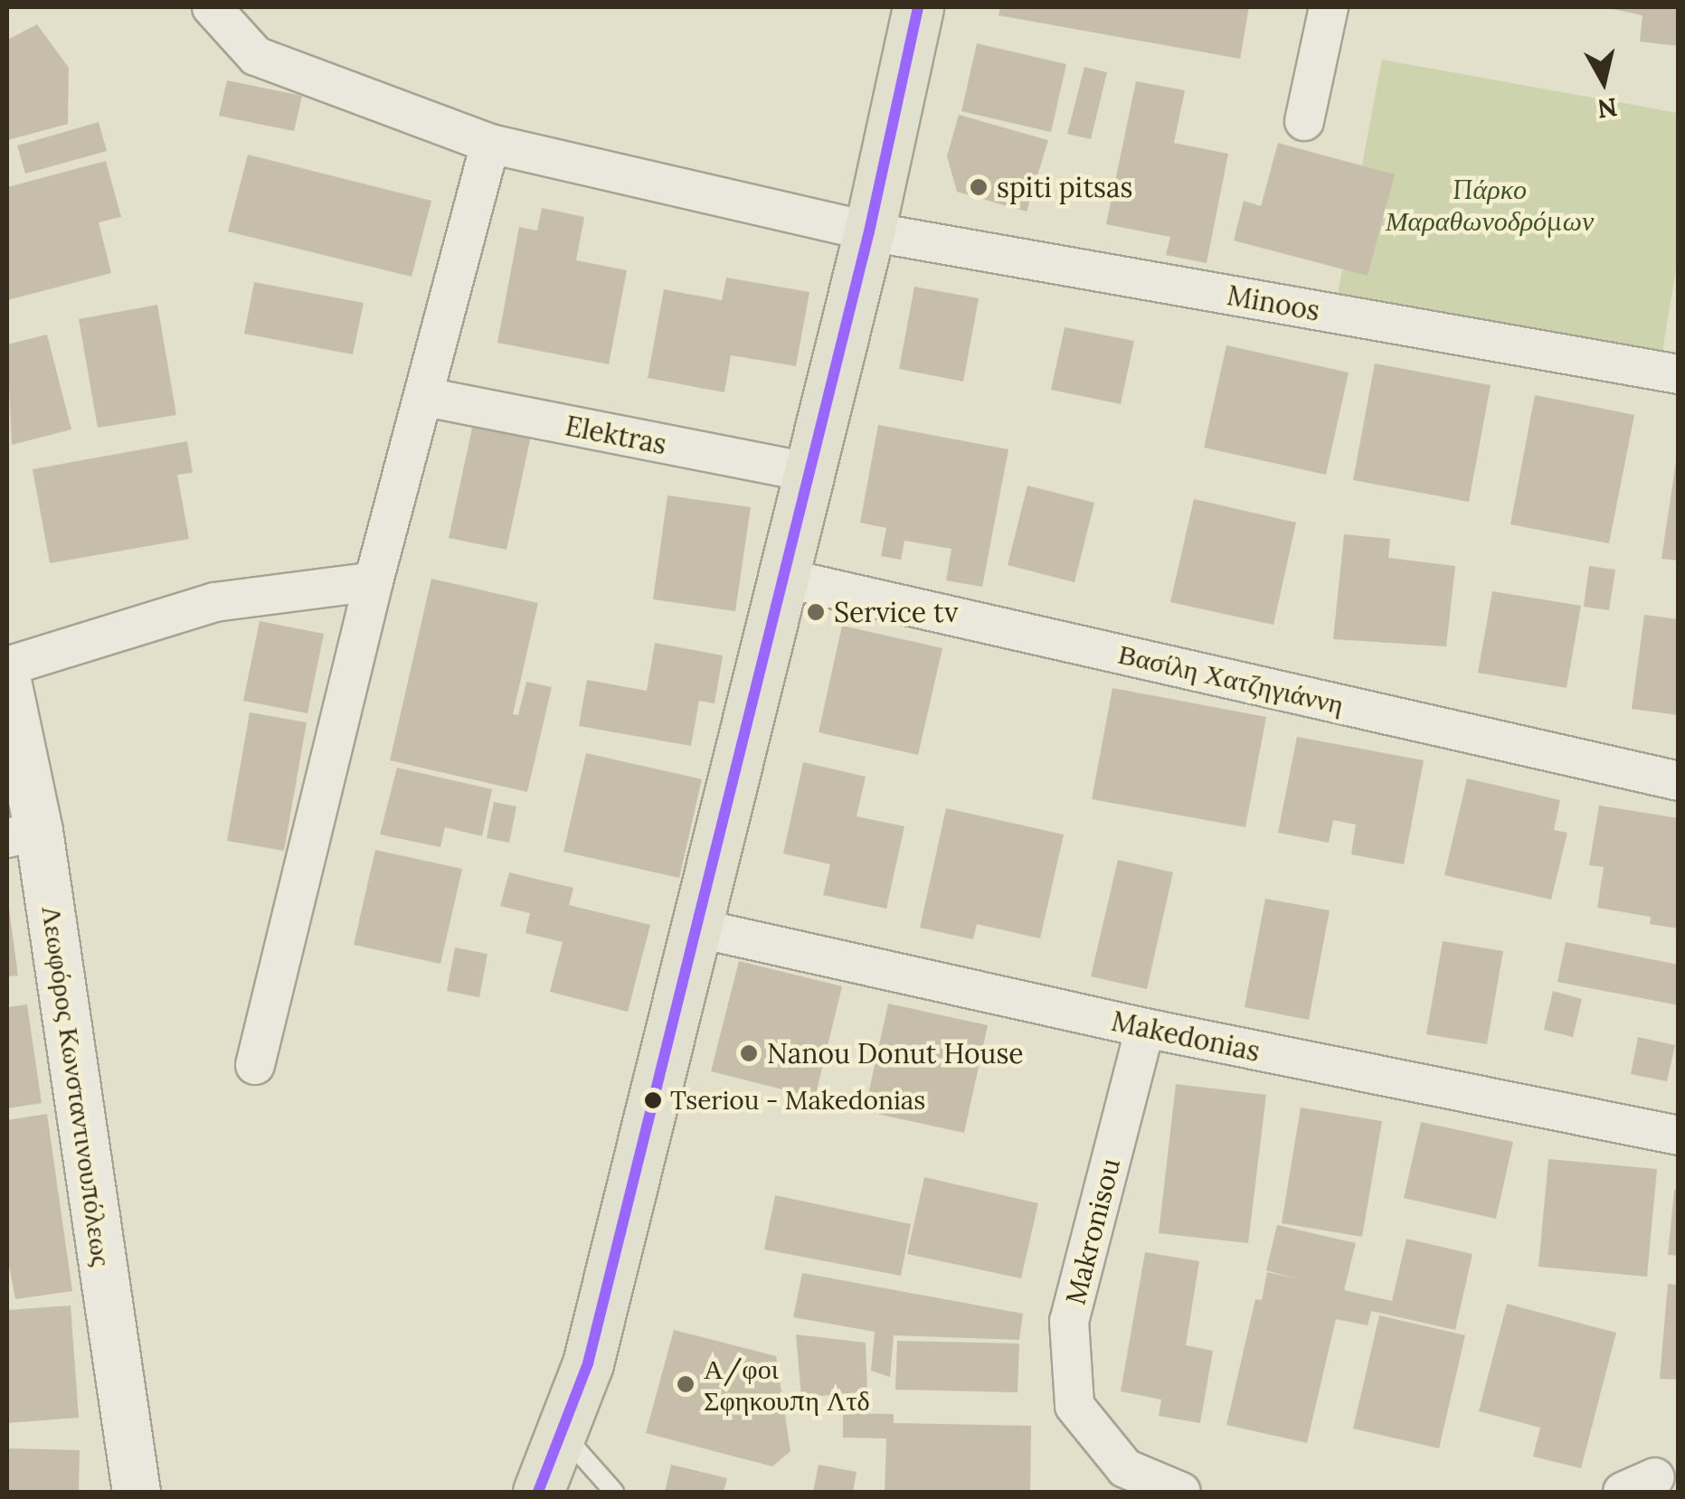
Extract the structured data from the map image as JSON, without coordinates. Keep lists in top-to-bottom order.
{
  "streets": {
    "street": [
      "Minoos",
      "Elektras",
      "Βασίλη Χατζηγιάννη",
      "Makedonias",
      "Λεωφόρος Κωνσταντινουπόλεως",
      "Makronisou"
    ]
  },
  "crossings": [
    ["Makedonias", "Makronisou"]
  ],
  "parks": ["Πάρκο Μαραθωνοδρόμων"],
  "places": [
    "spiti pitsas",
    "Service tv",
    "Nanou Donut House",
    "Tseriou - Makedonias",
    "Α/φοι Σφηκουπη Λτδ"
  ],
  "north": "bottom"
}
